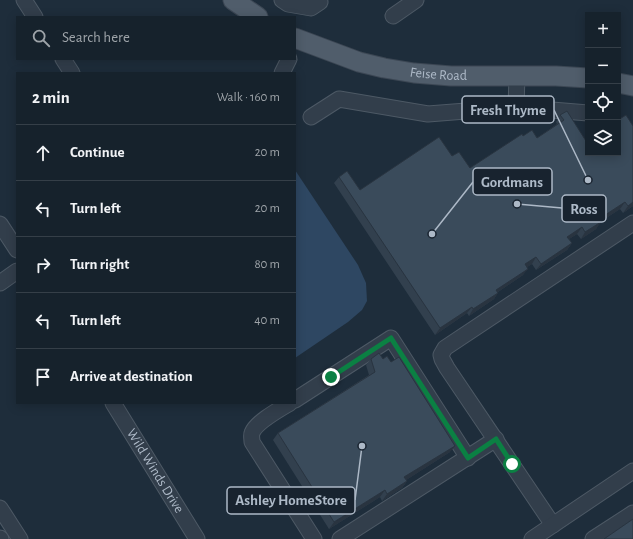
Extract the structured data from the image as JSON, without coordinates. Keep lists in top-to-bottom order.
{
  "streets": {
    "main road": ["Feise Road"],
    "street": ["Wild Winds Drive"]
  },
  "places": [
    "Fresh Thyme",
    "Ross",
    "Gordmans",
    "Ashley HomeStore"
  ],
  "page": {
    "map_buttons": ["+", "−"],
    "search": "Search here",
    "heading": ["2 min", "Walk · 160 m"],
    "list": [
      ["Continue", "20 m"],
      ["Turn left", "20 m"],
      ["Turn right", "80 m"],
      ["Turn left", "40 m"],
      "Arrive at destination"
    ]
  }
}
